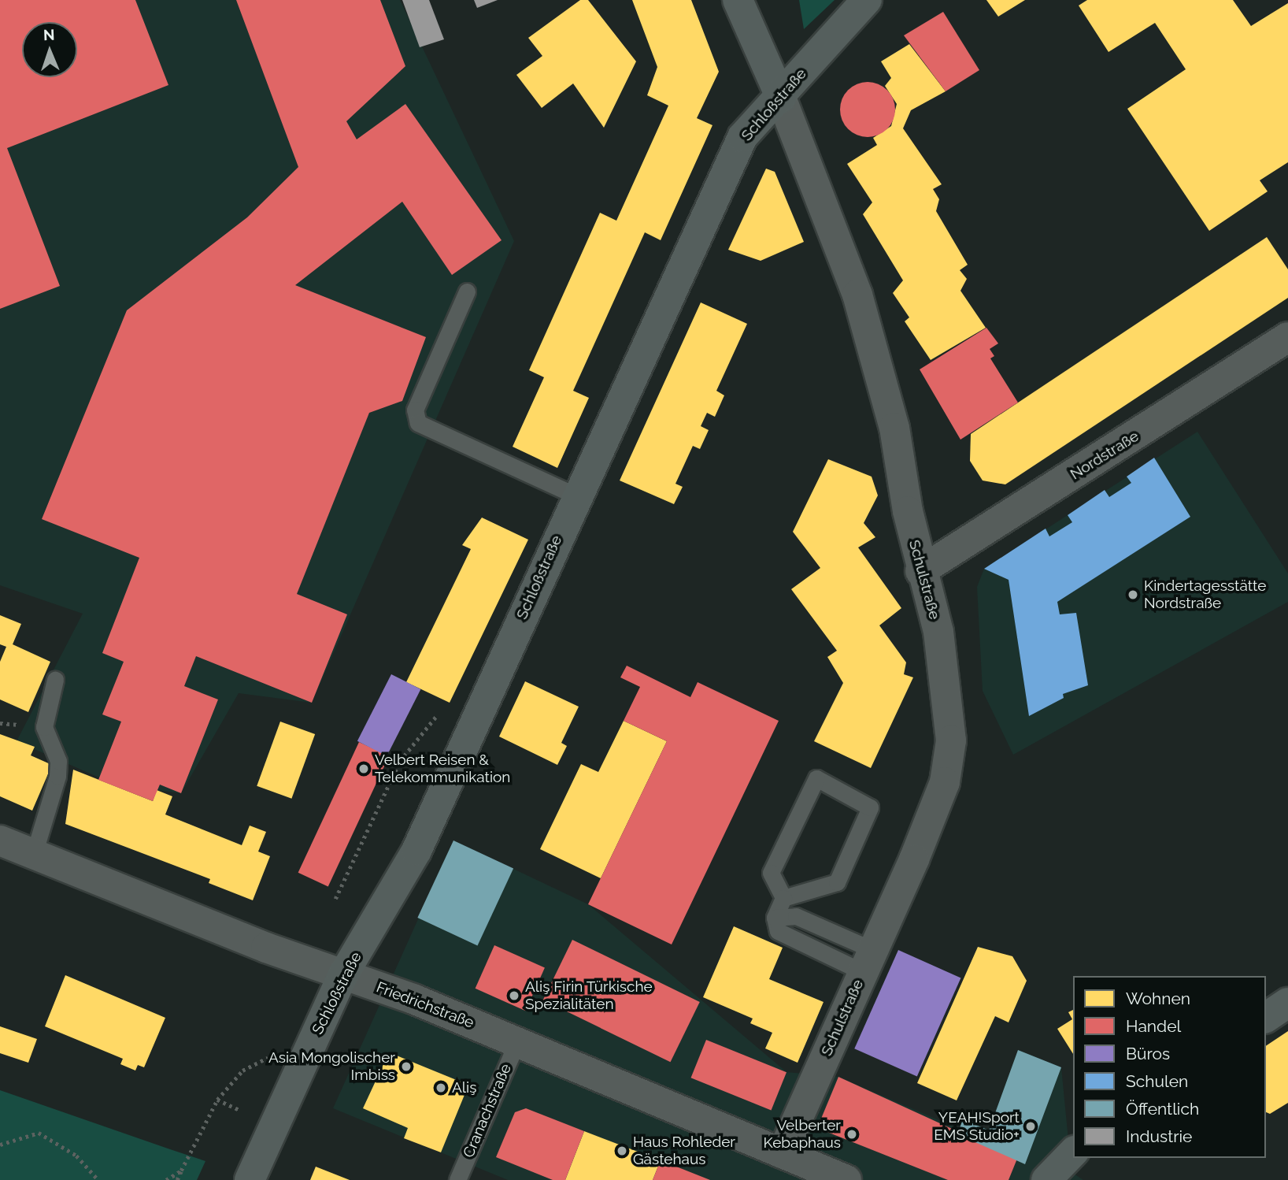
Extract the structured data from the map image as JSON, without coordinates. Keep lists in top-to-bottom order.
{
  "streets": {
    "main road": ["Schloßstraße", "Schulstraße"],
    "street": ["Nordstraße", "Friedrichstraße"],
    "lane": ["Cranachstraße"]
  },
  "crossings": [
    ["Schloßstraße", "Schulstraße"],
    ["Schloßstraße", "Friedrichstraße"],
    ["Nordstraße", "Schulstraße"],
    ["Schulstraße", "Friedrichstraße"],
    ["Friedrichstraße", "Cranachstraße"]
  ],
  "places": [
    "Kindertagesstätte Nordstraße",
    "Velbert Reisen & Telekommunikation",
    "Aliş Firin Türkische Spezialitäten",
    "Asia Mongolischer Imbiss",
    "Aliş",
    "YEAH!Sport EMS Studio+",
    "Velberter Kebaphaus",
    "Haus Rohleder Gästehaus"
  ],
  "legend": [
    "Wohnen",
    "Handel",
    "Büros",
    "Schulen",
    "Öffentlich",
    "Industrie"
  ],
  "north": "top"
}
